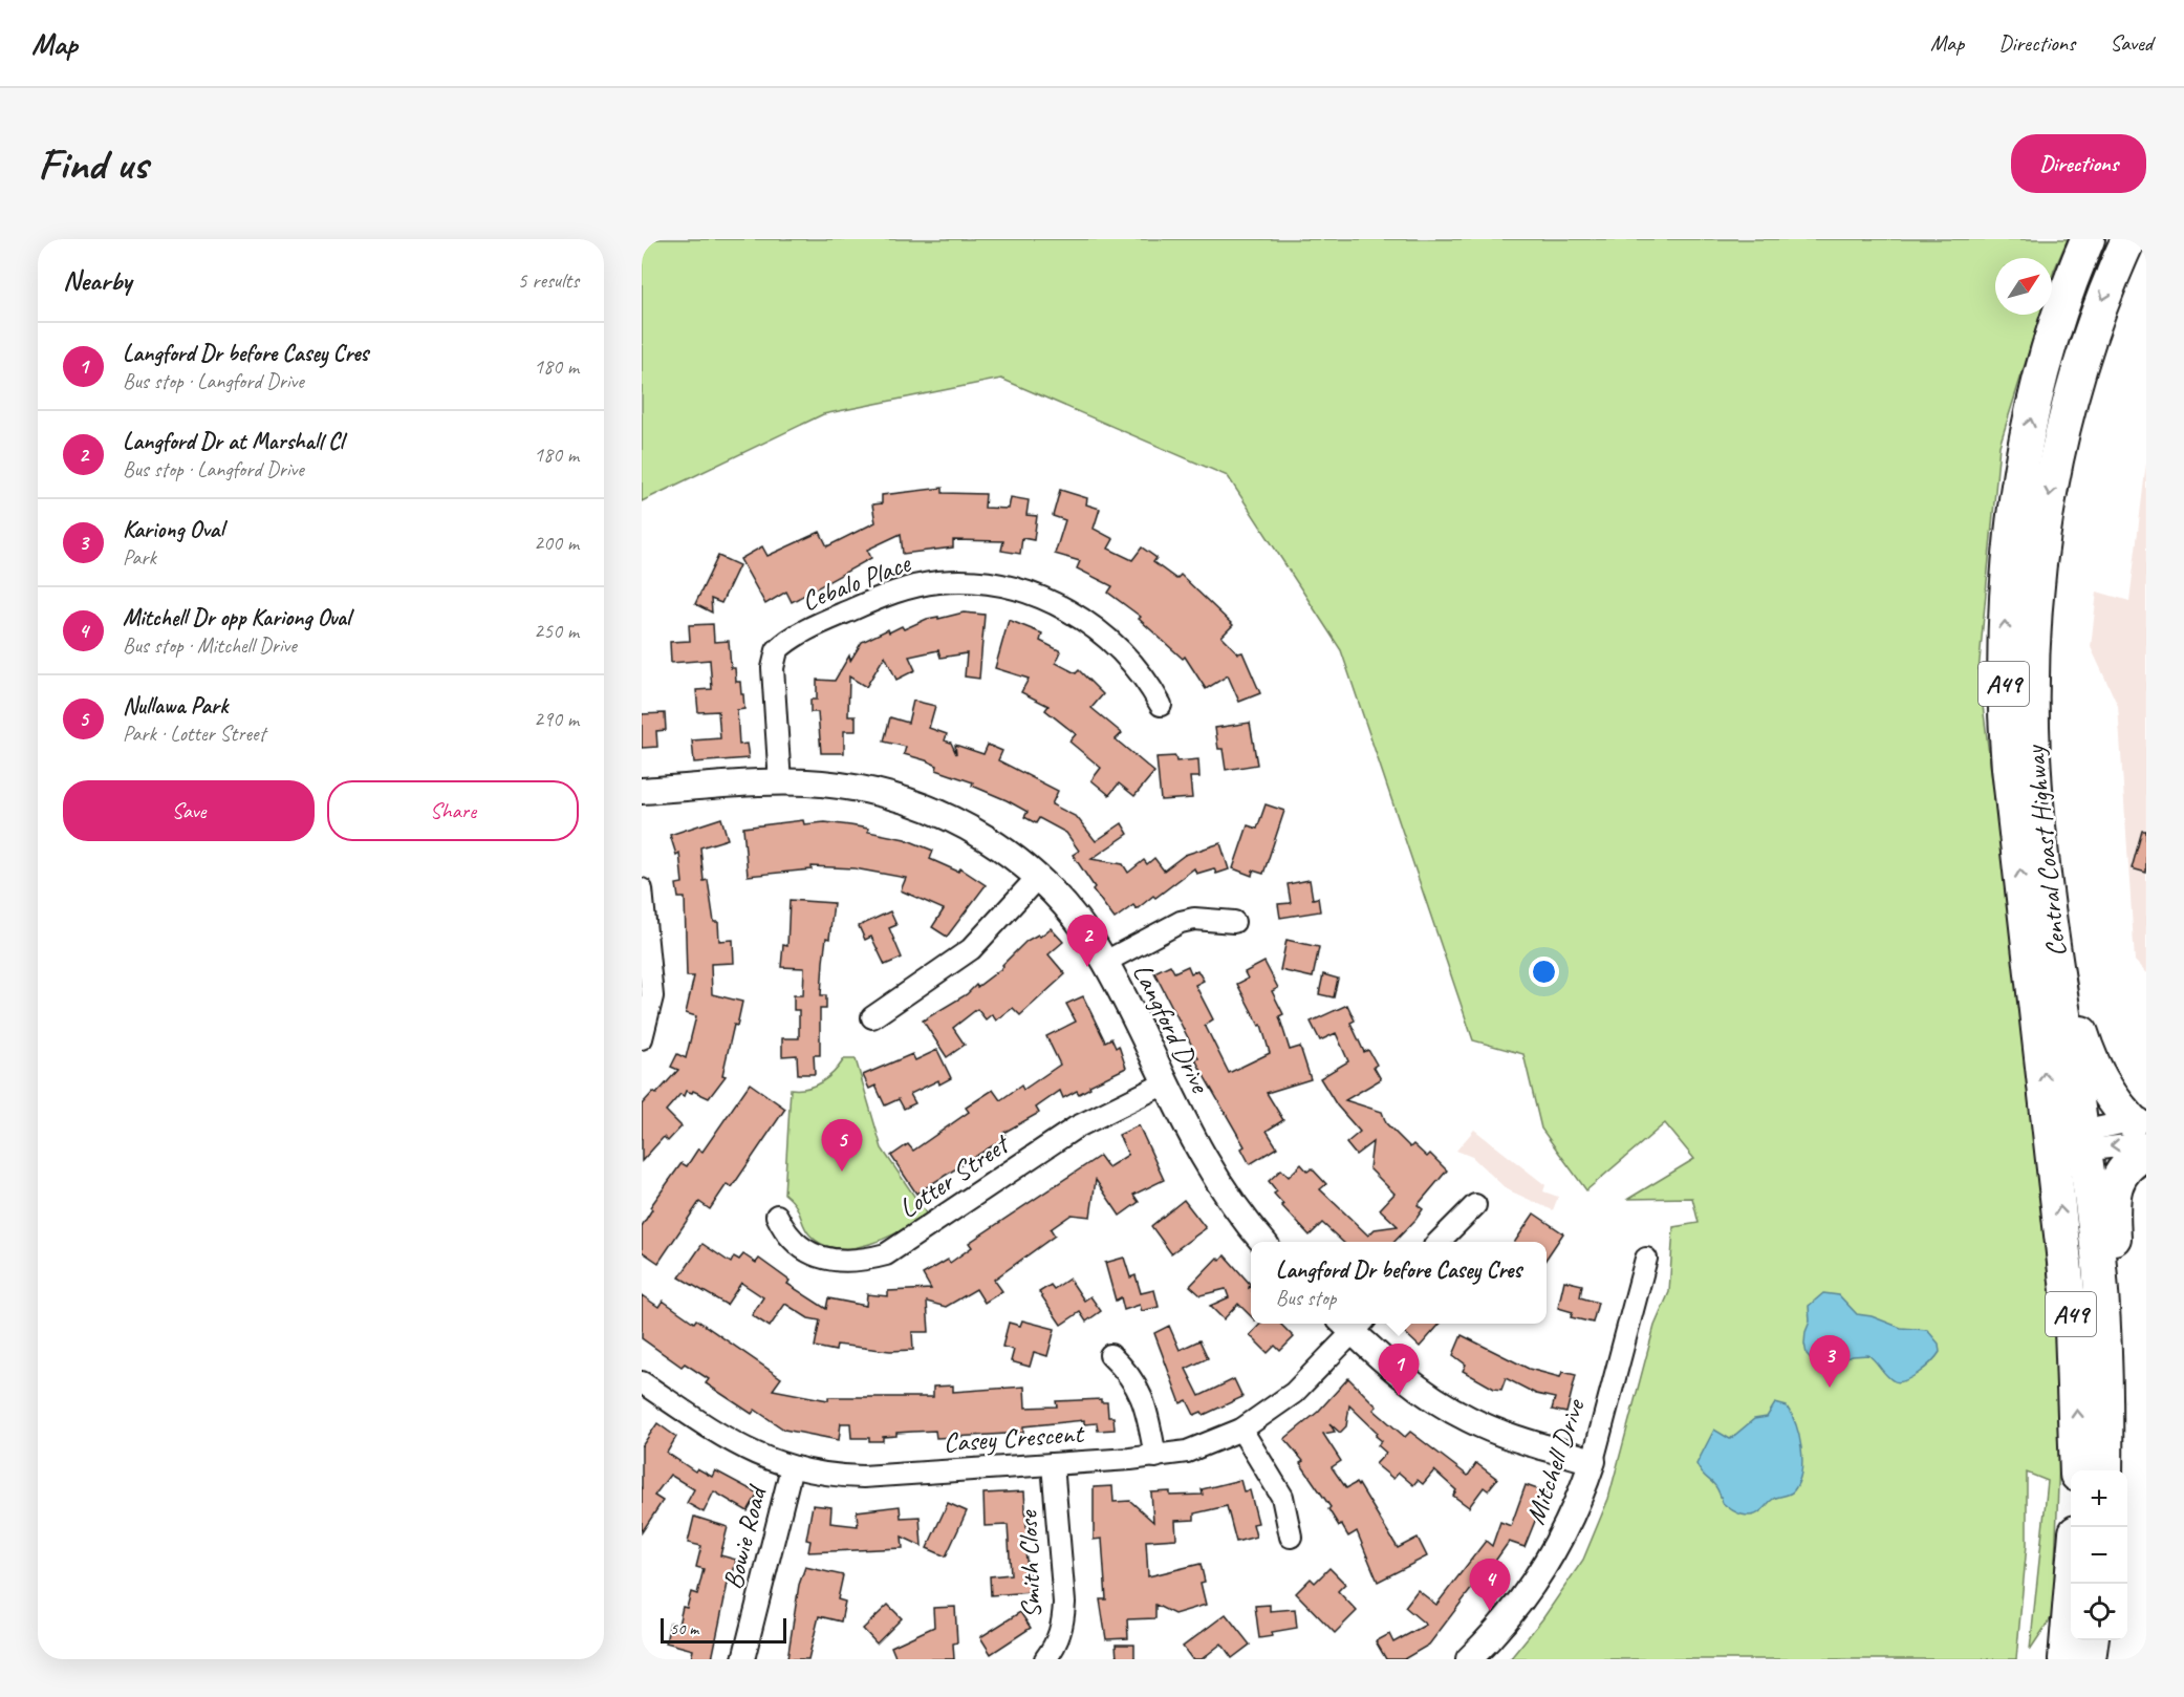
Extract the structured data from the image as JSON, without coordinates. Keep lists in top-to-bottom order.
{
  "streets": {
    "highway": ["A49", "Central Coast Highway"],
    "street": [
      "Cebalo Place",
      "Langford Drive",
      "Lotter Street",
      "Casey Crescent",
      "Mitchell Drive",
      "Bowie Road",
      "Smith Close"
    ]
  },
  "crossings": [
    ["Cebalo Place", "Langford Drive"],
    ["Langford Drive", "Lotter Street"],
    ["Casey Crescent", "Bowie Road"],
    ["Casey Crescent", "Smith Close"]
  ],
  "scale_bar": "50 m",
  "north": "top right",
  "page": {
    "header": "Map",
    "nav": ["Map", "Directions", "Saved"],
    "buttons": [
      "Directions",
      ["Save", "Share"]
    ],
    "title": "Find us",
    "heading": ["Nearby", "5 results"],
    "list": [
      {
        "mark": "1",
        "name": "Langford Dr before Casey Cres",
        "note": "Bus stop · Langford Drive",
        "value": "180 m"
      },
      {
        "mark": "2",
        "name": "Langford Dr at Marshall Cl",
        "note": "Bus stop · Langford Drive",
        "value": "180 m"
      },
      {
        "mark": "3",
        "name": "Kariong Oval",
        "note": "Park",
        "value": "200 m"
      },
      {
        "mark": "4",
        "name": "Mitchell Dr opp Kariong Oval",
        "note": "Bus stop · Mitchell Drive",
        "value": "250 m"
      },
      {
        "mark": "5",
        "name": "Nullawa Park",
        "note": "Park · Lotter Street",
        "value": "290 m"
      }
    ],
    "pins": [
      "2",
      "5",
      "3",
      "1",
      "4"
    ],
    "popup": ["Langford Dr before Casey Cres", "Bus stop"],
    "map_buttons": ["+", "−"],
    "scale": "50 m"
  }
}
